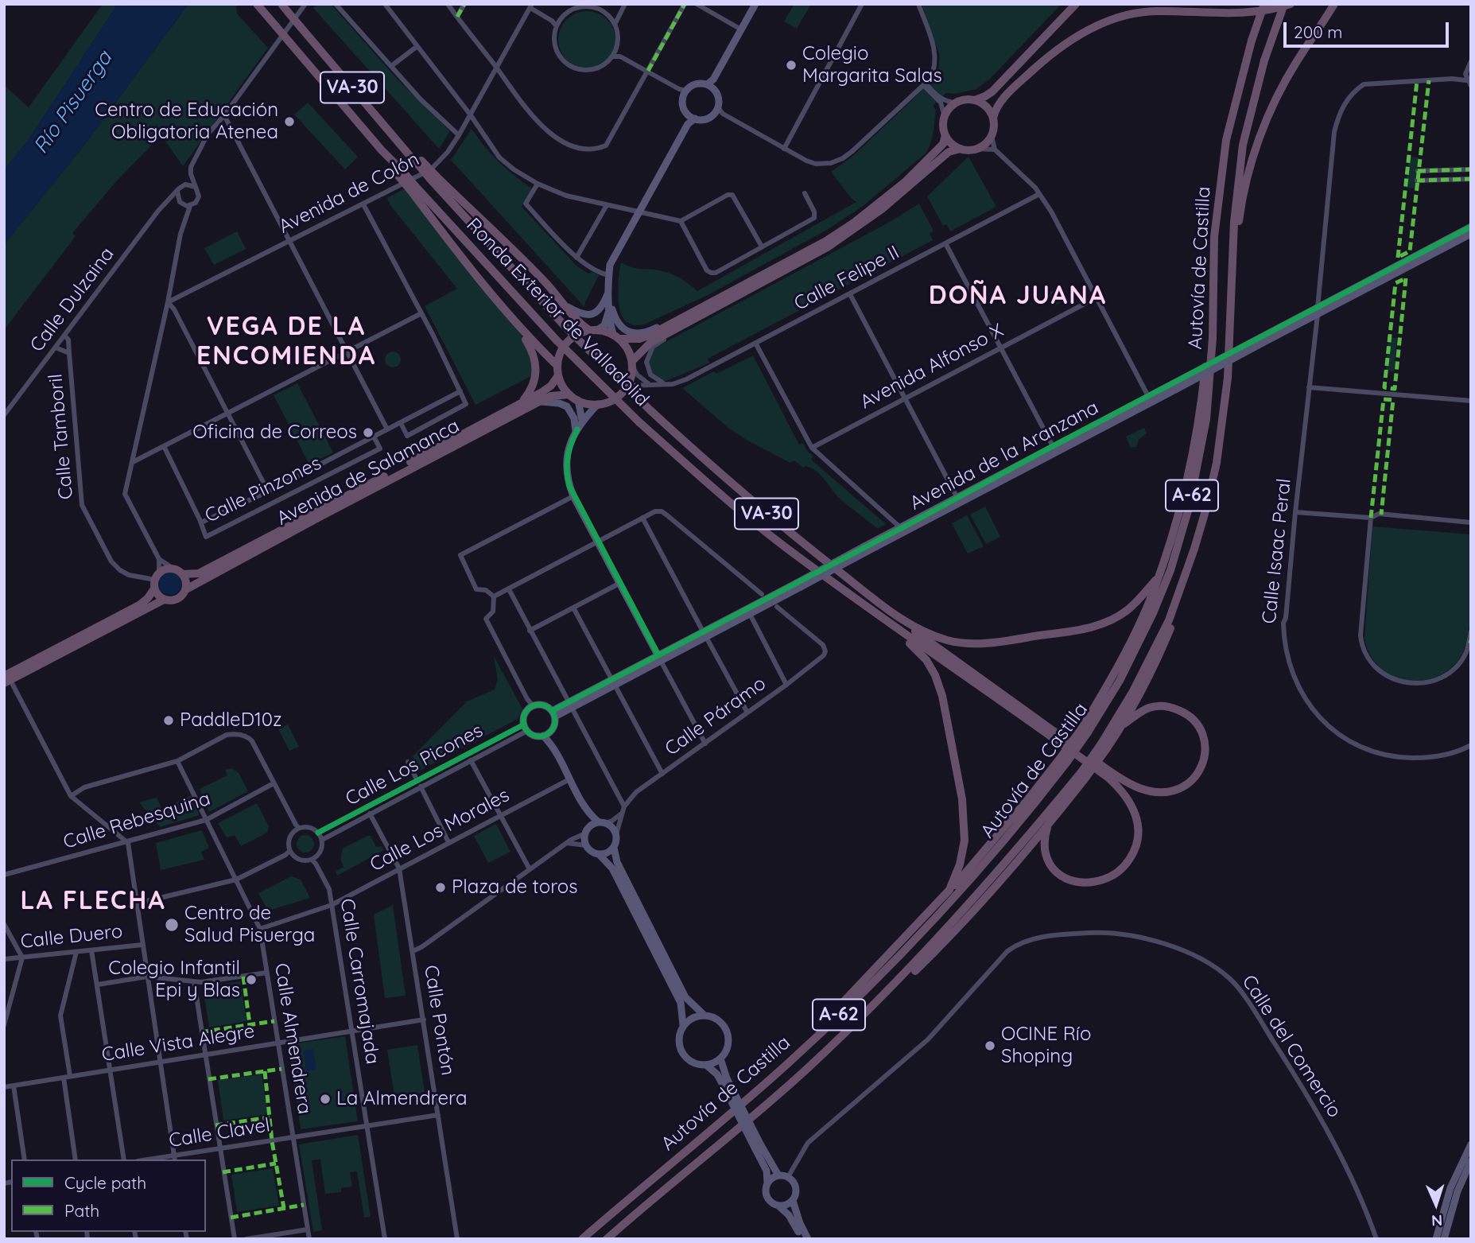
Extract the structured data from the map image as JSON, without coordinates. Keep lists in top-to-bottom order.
{
  "streets": {
    "highway": [
      "VA-30",
      "Autovía de Castilla",
      "Ronda Exterior de Valladolid",
      "Avenida de Salamanca",
      "A-62"
    ],
    "street": [
      "Avenida de Colón",
      "Calle Felipe II",
      "Calle Dulzaina",
      "Avenida Alfonso X",
      "Calle Tamboril",
      "Avenida de la Aranzana",
      "Calle Pinzones",
      "Calle Isaac Peral",
      "Calle Páramo",
      "Calle Los Picones",
      "Calle Rebesquina",
      "Calle Los Morales",
      "Calle Duero",
      "Calle Carromajada",
      "Calle Pontón",
      "Calle Almendrera",
      "Calle Vista Alegre",
      "Calle del Comercio",
      "Calle Clavel"
    ]
  },
  "crossings": [
    ["Calle Felipe II", "Avenida de Salamanca"],
    ["Calle Dulzaina", "Calle Tamboril"],
    ["Calle Tamboril", "Avenida de Salamanca"],
    ["Avenida de la Aranzana", "Calle Isaac Peral"],
    ["Avenida de la Aranzana", "Calle Los Picones"],
    ["Calle Los Picones", "Calle Carromajada"],
    ["Calle Los Picones", "Calle Pontón"],
    ["Calle Rebesquina", "Calle Almendrera"],
    ["Calle Los Morales", "Calle Carromajada"],
    ["Calle Los Morales", "Calle Pontón"],
    ["Calle Los Morales", "Calle Almendrera"],
    ["Calle Carromajada", "Calle Vista Alegre"],
    ["Calle Carromajada", "Calle Clavel"],
    ["Calle Pontón", "Calle Vista Alegre"],
    ["Calle Pontón", "Calle Clavel"],
    ["Calle Almendrera", "Calle Vista Alegre"],
    ["Calle Almendrera", "Calle Clavel"]
  ],
  "districts": ["DOÑA JUANA", "VEGA DE LA ENCOMIENDA", "LA FLECHA"],
  "water": ["Río Pisuerga"],
  "places": [
    "Colegio Margarita Salas",
    "Centro de Educación Obligatoria Atenea",
    "Oficina de Correos",
    "PaddleD10z",
    "Plaza de toros",
    "Centro de Salud Pisuerga",
    "Colegio Infantil Epi y Blas",
    "OCINE Río Shoping",
    "La Almendrera"
  ],
  "legend": ["Cycle path", "Path"],
  "scale_bar": "200 m",
  "north": "bottom"
}
